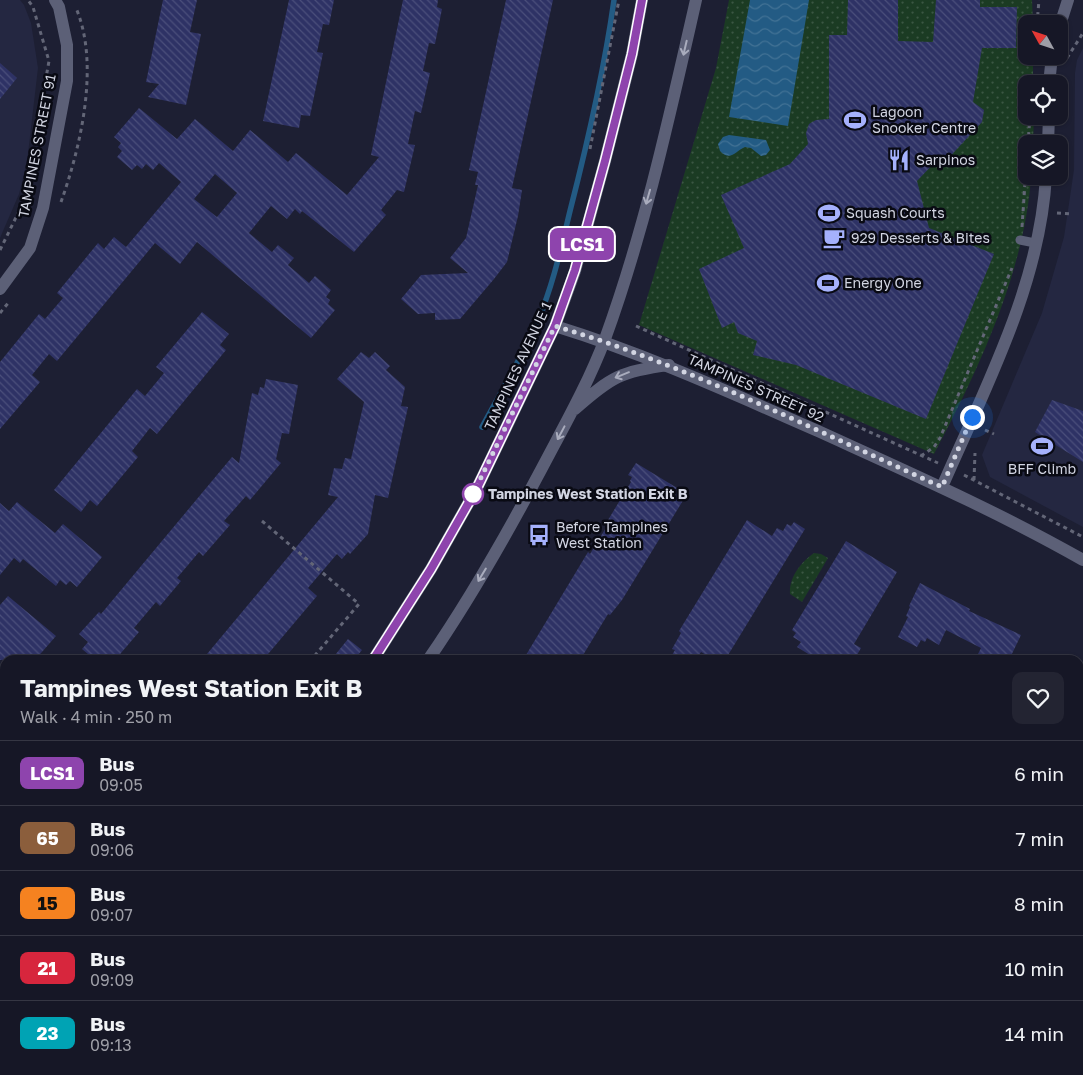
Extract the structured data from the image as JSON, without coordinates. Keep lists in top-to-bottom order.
{
  "streets": {
    "main road": ["TAMPINES STREET 91", "TAMPINES AVENUE 1", "TAMPINES STREET 92"]
  },
  "crossings": [
    ["TAMPINES AVENUE 1", "TAMPINES STREET 92"]
  ],
  "places": {
    "sports": [
      "Lagoon Snooker Centre",
      "Squash Courts",
      "Energy One",
      "BFF Climb"
    ],
    "restaurant": ["Sarpinos"],
    "cafe": ["929 Desserts & Bites"],
    "other": ["Tampines West Station Exit B"],
    "bus stop": ["Before Tampines West Station"]
  },
  "lines": ["bus line LCS1"],
  "north": "top left",
  "page": {
    "on_map": "LCS1",
    "heading": ["Tampines West Station Exit B", "Walk · 4 min · 250 m"],
    "list": [
      {
        "mark": "LCS1",
        "name": "Bus",
        "note": "09:05",
        "value": "6 min"
      },
      {
        "mark": "65",
        "name": "Bus",
        "note": "09:06",
        "value": "7 min"
      },
      {
        "mark": "15",
        "name": "Bus",
        "note": "09:07",
        "value": "8 min"
      },
      {
        "mark": "21",
        "name": "Bus",
        "note": "09:09",
        "value": "10 min"
      },
      {
        "mark": "23",
        "name": "Bus",
        "note": "09:13",
        "value": "14 min"
      }
    ]
  }
}
